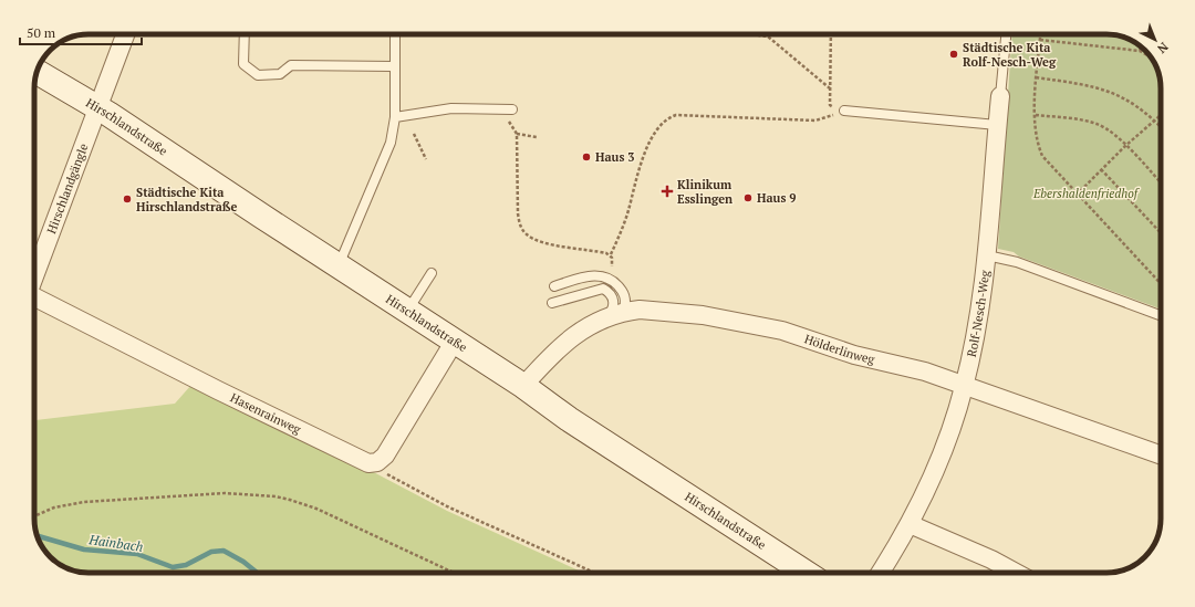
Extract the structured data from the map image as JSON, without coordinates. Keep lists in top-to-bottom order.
{
  "streets": {
    "street": [
      "Hirschlandstraße",
      "Hirschlandgängle",
      "Rolf-Nesch-Weg",
      "Hölderlinweg",
      "Hasenrainweg"
    ]
  },
  "crossings": [
    ["Hirschlandstraße", "Hirschlandgängle"],
    ["Hirschlandstraße", "Hölderlinweg"],
    ["Rolf-Nesch-Weg", "Hölderlinweg"]
  ],
  "water": ["Hainbach"],
  "parks": ["Ebershaldenfriedhof"],
  "places": {
    "other": [
      "Städtische Kita Rolf-Nesch-Weg",
      "Haus 3",
      "Haus 9",
      "Städtische Kita Hirschlandstraße"
    ],
    "health": ["Klinikum Esslingen"]
  },
  "scale_bar": "50 m",
  "north": "bottom right"
}
